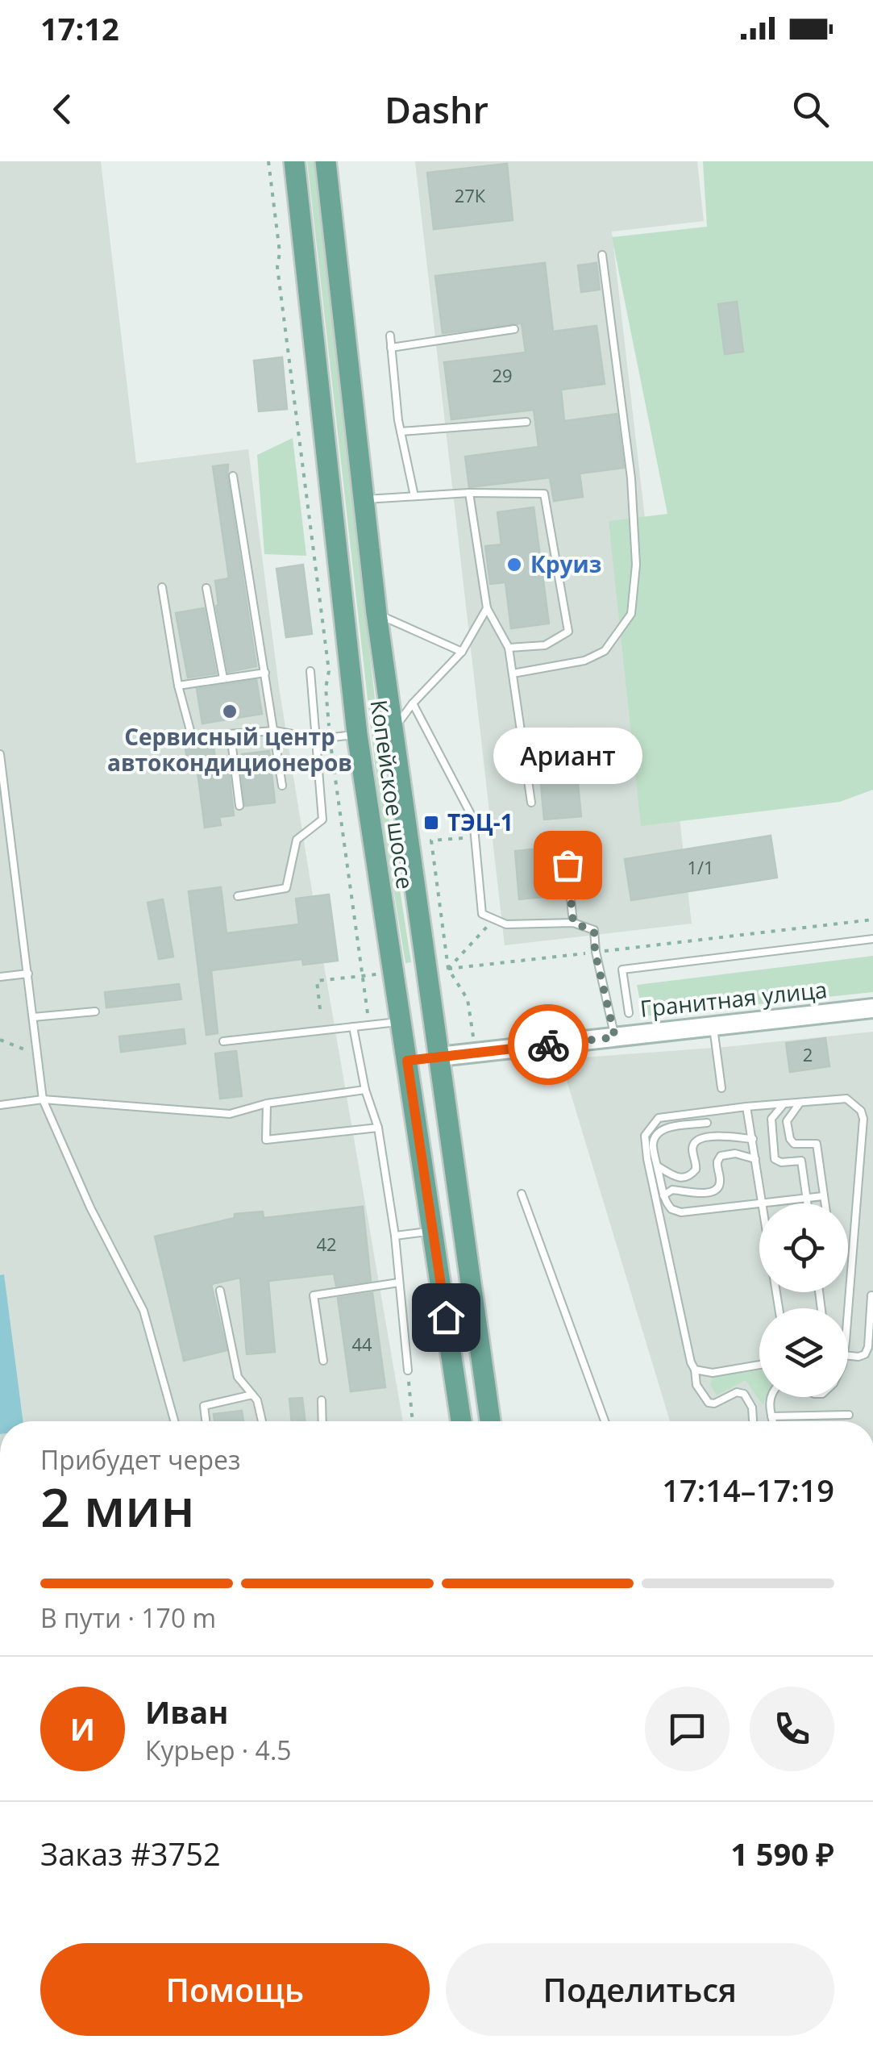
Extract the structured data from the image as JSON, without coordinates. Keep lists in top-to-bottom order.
{
  "streets": {
    "main road": ["Копейское шоссе", "Гранитная улица"]
  },
  "crossings": [
    ["Копейское шоссе", "Гранитная улица"]
  ],
  "places": {
    "other": ["Круиз", "Сервисный центр автокондиционеров", "Ариант"],
    "transit": ["ТЭЦ-1"]
  },
  "house_numbers": [
    "27К",
    "29",
    "1/1",
    "2",
    "42",
    "44"
  ],
  "page": {
    "status": "17:12",
    "header": "Dashr",
    "bubble": "Ариант",
    "heading": ["2 мин", "Прибудет через", "17:14–17:19"],
    "panel": [
      "Иван",
      "Курьер · 4.5",
      "Заказ #3752",
      "1 590 ₽"
    ],
    "bar": "В пути · 170 m",
    "round": "И",
    "buttons": ["Помощь", "Поделиться"]
  }
}
